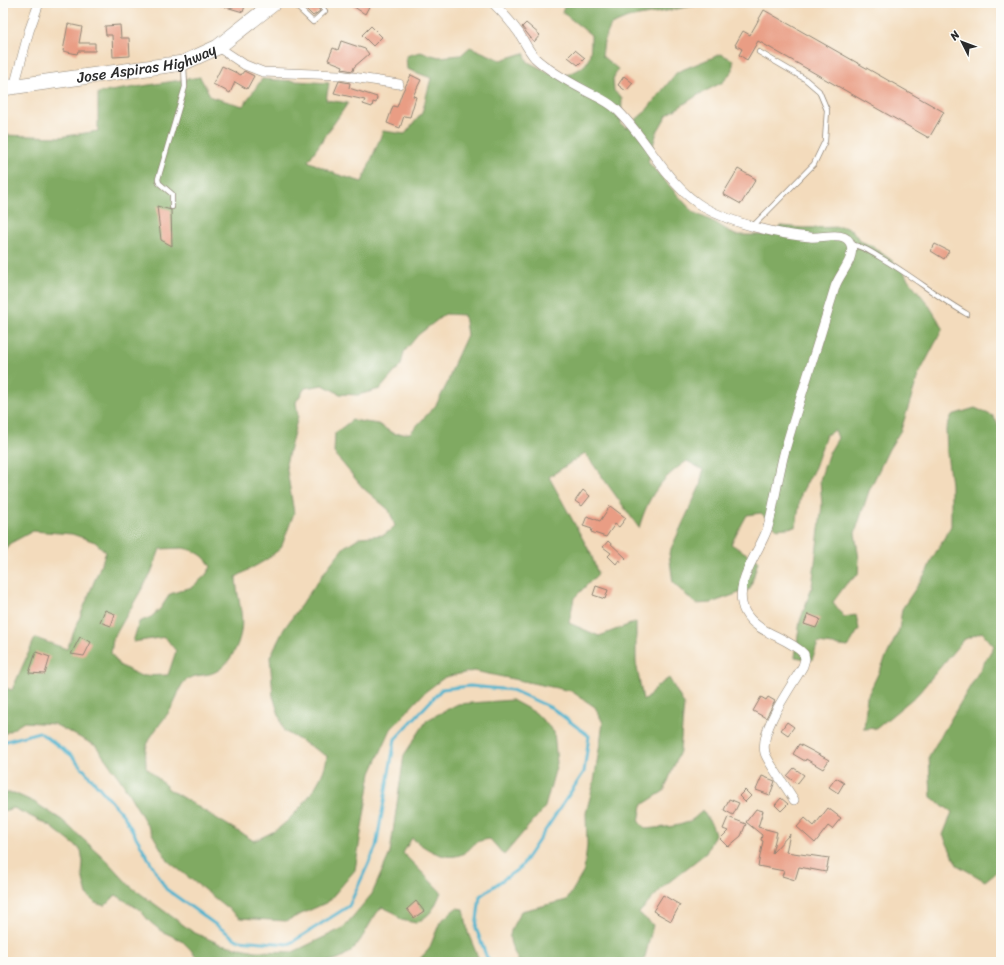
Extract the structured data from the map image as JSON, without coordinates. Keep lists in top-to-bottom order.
{
  "streets": {
    "main road": ["Jose Aspiras Highway"]
  },
  "north": "top left"
}
